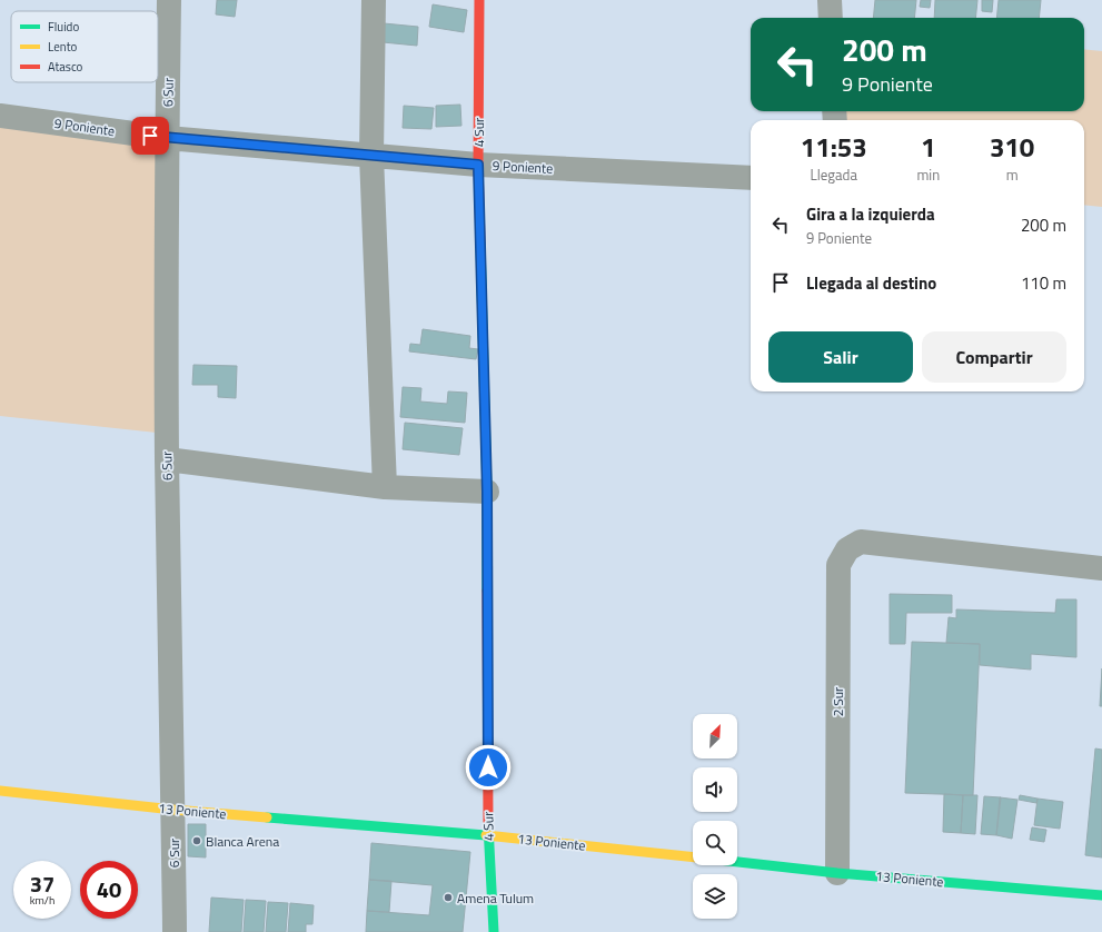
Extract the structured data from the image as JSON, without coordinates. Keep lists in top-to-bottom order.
{
  "streets": {
    "street": [
      "6 Sur",
      "9 Poniente",
      "4 Sur",
      "2 Sur",
      "13 Poniente"
    ]
  },
  "crossings": [
    ["6 Sur", "9 Poniente"],
    ["6 Sur", "13 Poniente"],
    ["9 Poniente", "4 Sur"],
    ["4 Sur", "13 Poniente"],
    ["2 Sur", "13 Poniente"]
  ],
  "places": ["Blanca Arena", "Amena Tulum"],
  "legend": ["Fluido", "Lento", "Atasco"],
  "north": "top right",
  "page": {
    "turn": ["200 m", "9 Poniente"],
    "eta": [
      "11:53",
      "Llegada",
      "1",
      "min",
      "310",
      "m"
    ],
    "list": [
      {
        "name": "Gira a la izquierda",
        "note": "9 Poniente",
        "value": "200 m"
      },
      {
        "name": "Llegada al destino",
        "value": "110 m"
      }
    ],
    "buttons": ["Salir", "Compartir"],
    "speed": "37 km/h",
    "limit": "40"
  }
}
